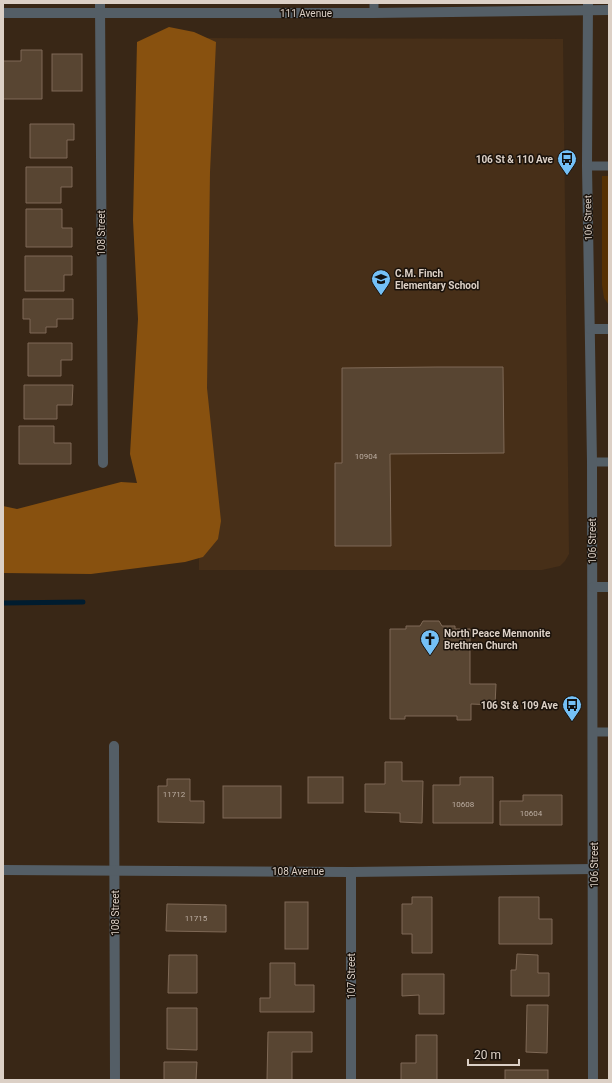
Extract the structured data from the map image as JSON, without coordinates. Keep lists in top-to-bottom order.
{
  "streets": {
    "street": [
      "111 Avenue",
      "106 Street",
      "108 Street",
      "108 Avenue",
      "107 Street"
    ]
  },
  "crossings": [
    ["111 Avenue", "106 Street"],
    ["111 Avenue", "108 Street"],
    ["106 Street", "108 Avenue"],
    ["108 Street", "108 Avenue"],
    ["108 Avenue", "107 Street"]
  ],
  "places": {
    "bus stop": ["106 St & 110 Ave", "106 St & 109 Ave"],
    "school or university": ["C.M. Finch Elementary School"],
    "church": ["North Peace Mennonite Brethren Church"]
  },
  "house_numbers": [
    "10904",
    "11712",
    "10608",
    "10604",
    "11715"
  ],
  "scale_bar": "20 m"
}
